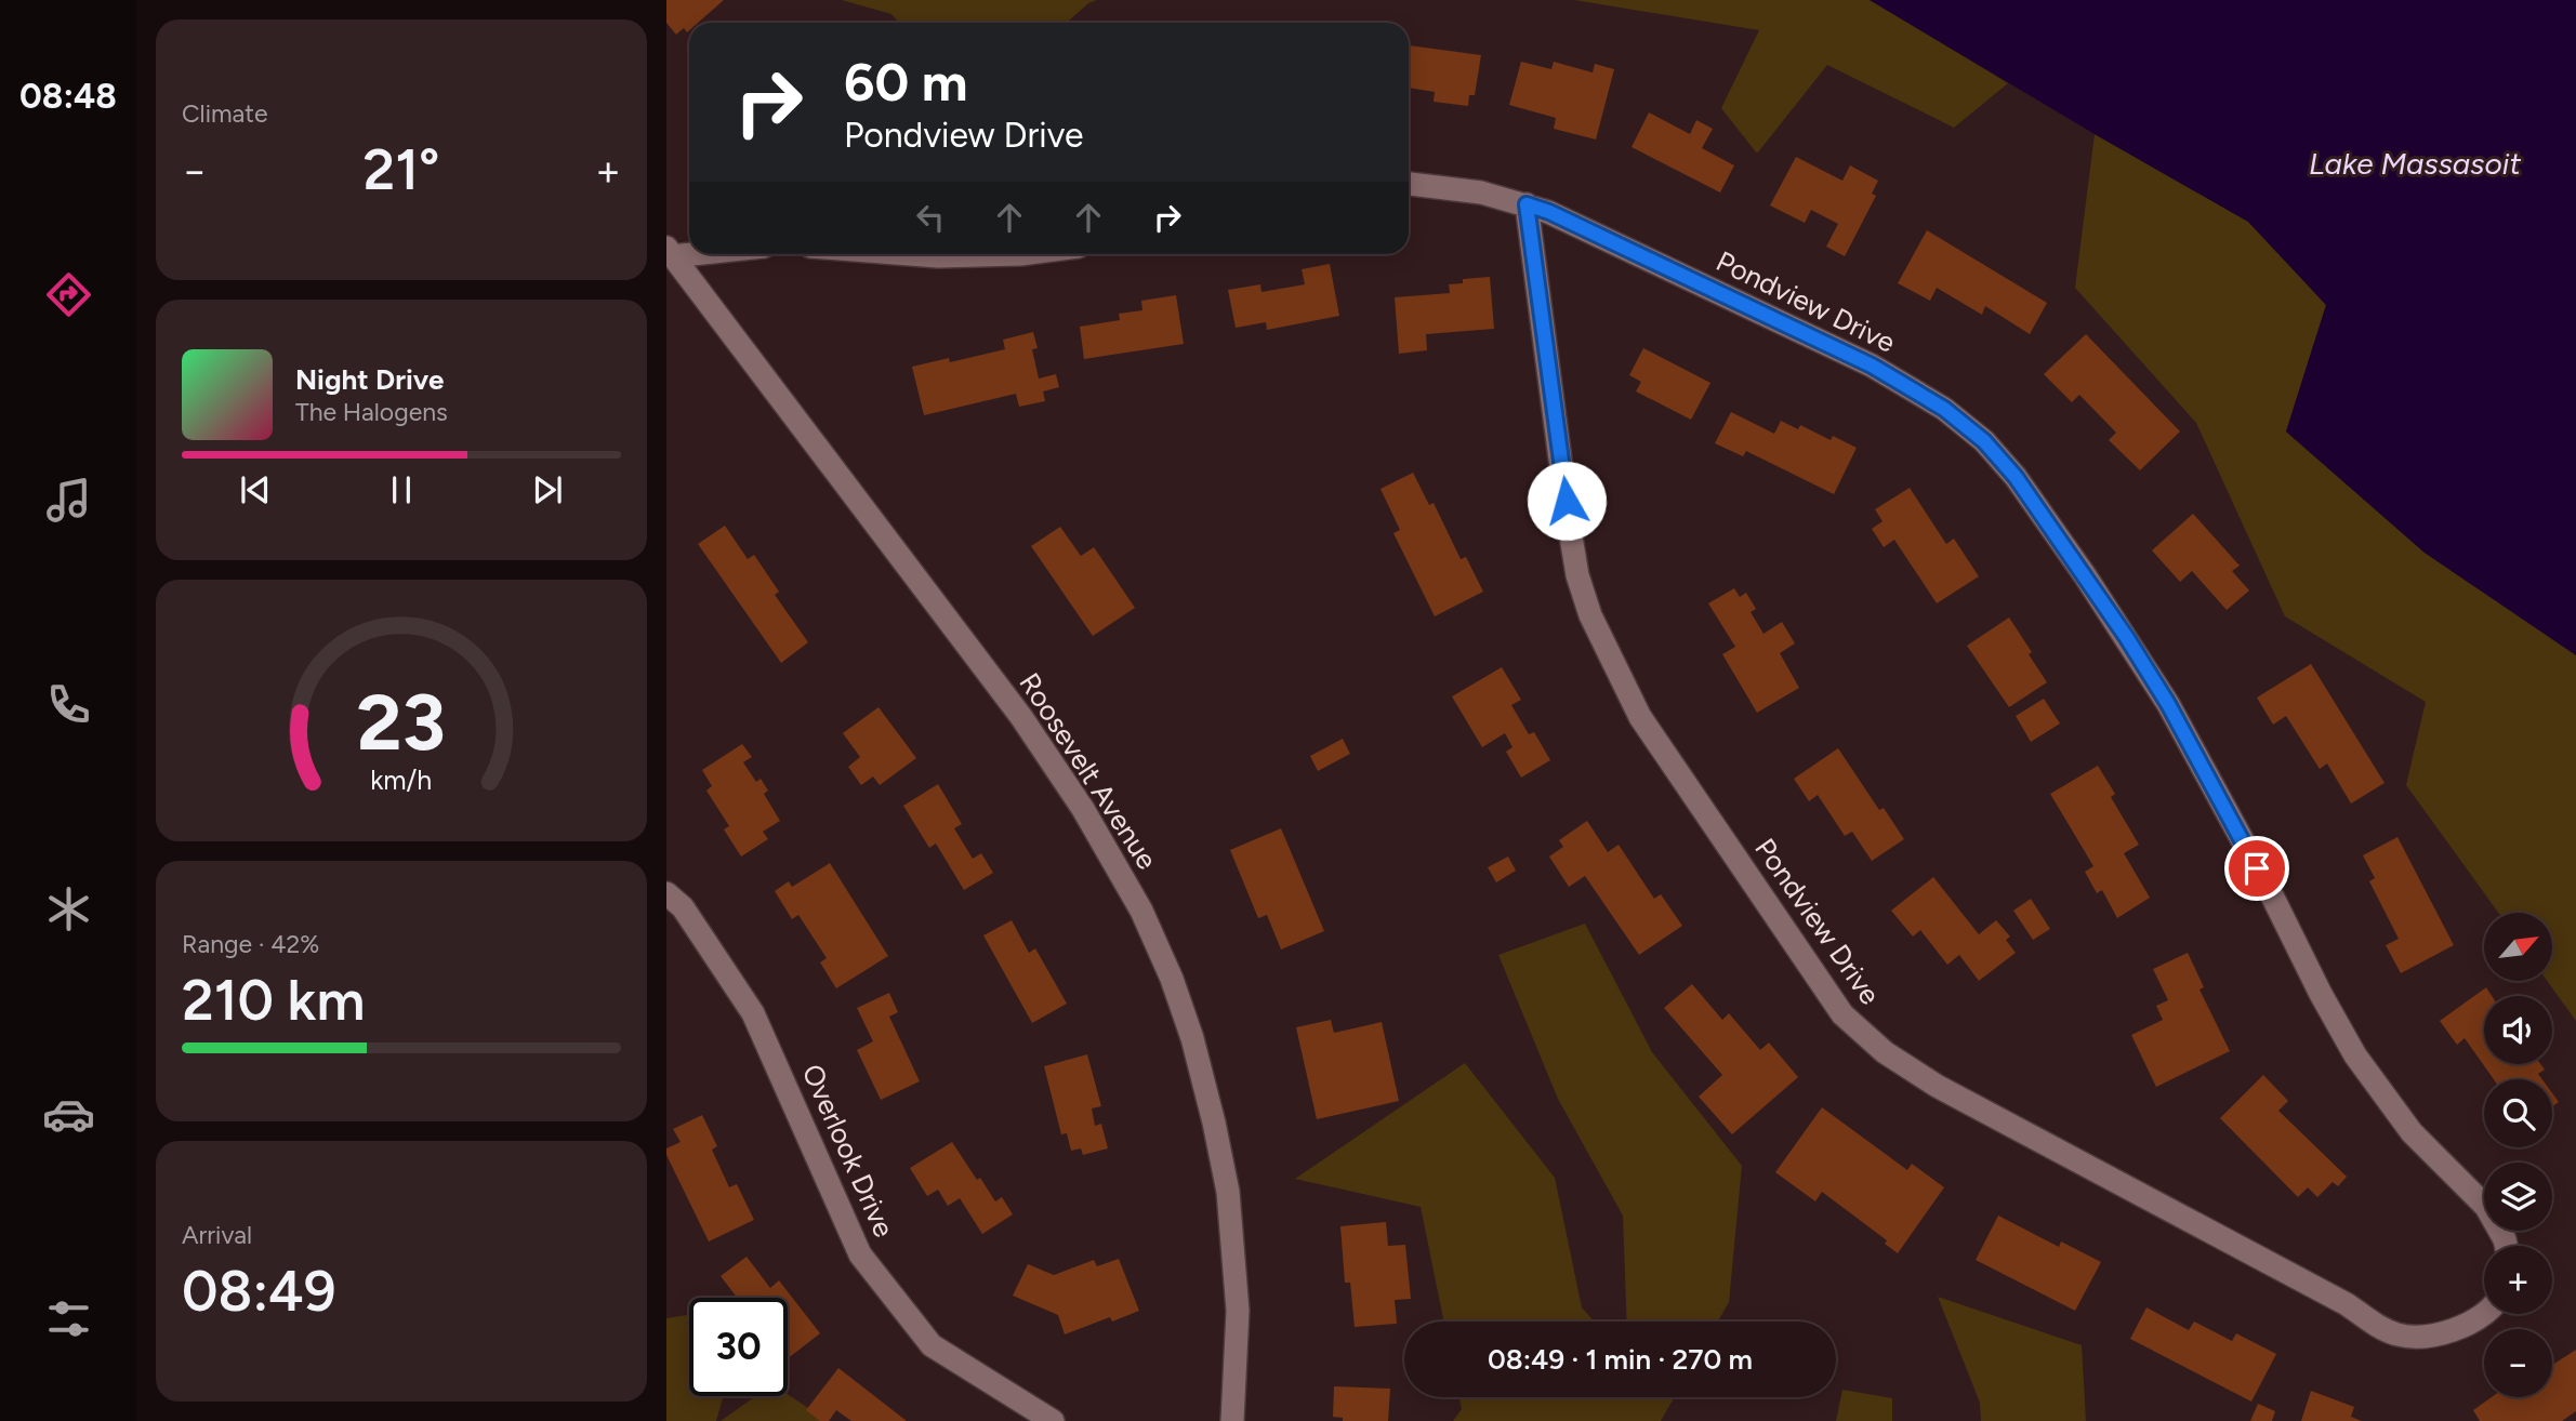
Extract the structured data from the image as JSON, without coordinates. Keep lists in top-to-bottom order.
{
  "streets": {
    "street": ["Pondview Drive", "Roosevelt Avenue", "Overlook Drive"]
  },
  "water": ["Lake Massasoit"],
  "north": "top right",
  "page": {
    "tabs": "08:48",
    "tile": [
      "Climate",
      ["Range · 42%", "210 km"],
      ["Arrival", "08:49"]
    ],
    "turn": ["60 m", "Pondview Drive"],
    "heat": ["−", "21°", "+"],
    "song": ["Night Drive", "The Halogens"],
    "map_buttons": ["+", "−"],
    "limit": "30",
    "trip": "08:49 · 1 min · 270 m",
    "gauge": ["23", "km/h"]
  }
}
